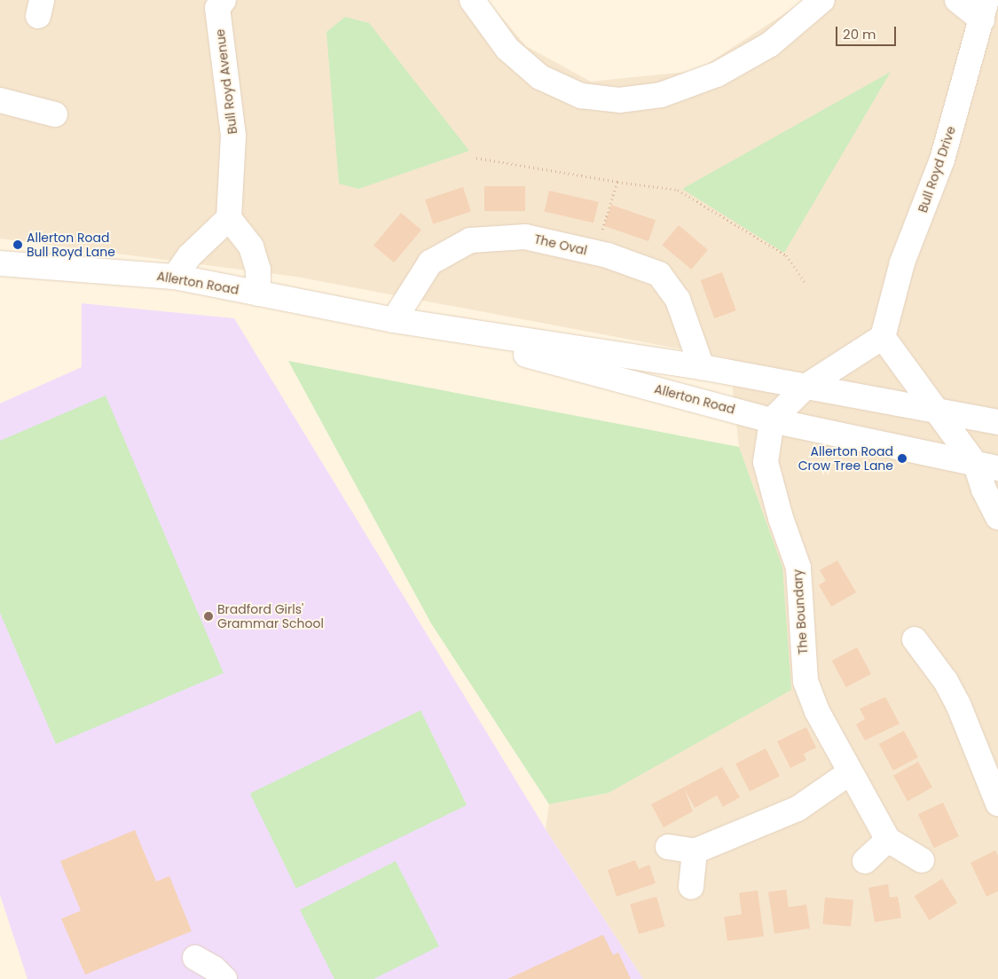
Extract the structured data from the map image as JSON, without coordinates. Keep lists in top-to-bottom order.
{
  "streets": {
    "street": [
      "Bull Royd Avenue",
      "Bull Royd Drive",
      "The Oval",
      "Allerton Road",
      "The Boundary"
    ]
  },
  "crossings": [
    ["The Oval", "Allerton Road"],
    ["Allerton Road", "The Boundary"]
  ],
  "places": ["Allerton Road Bull Royd Lane", "Allerton Road Crow Tree Lane", "Bradford Girls' Grammar School"],
  "scale_bar": "20 m"
}
